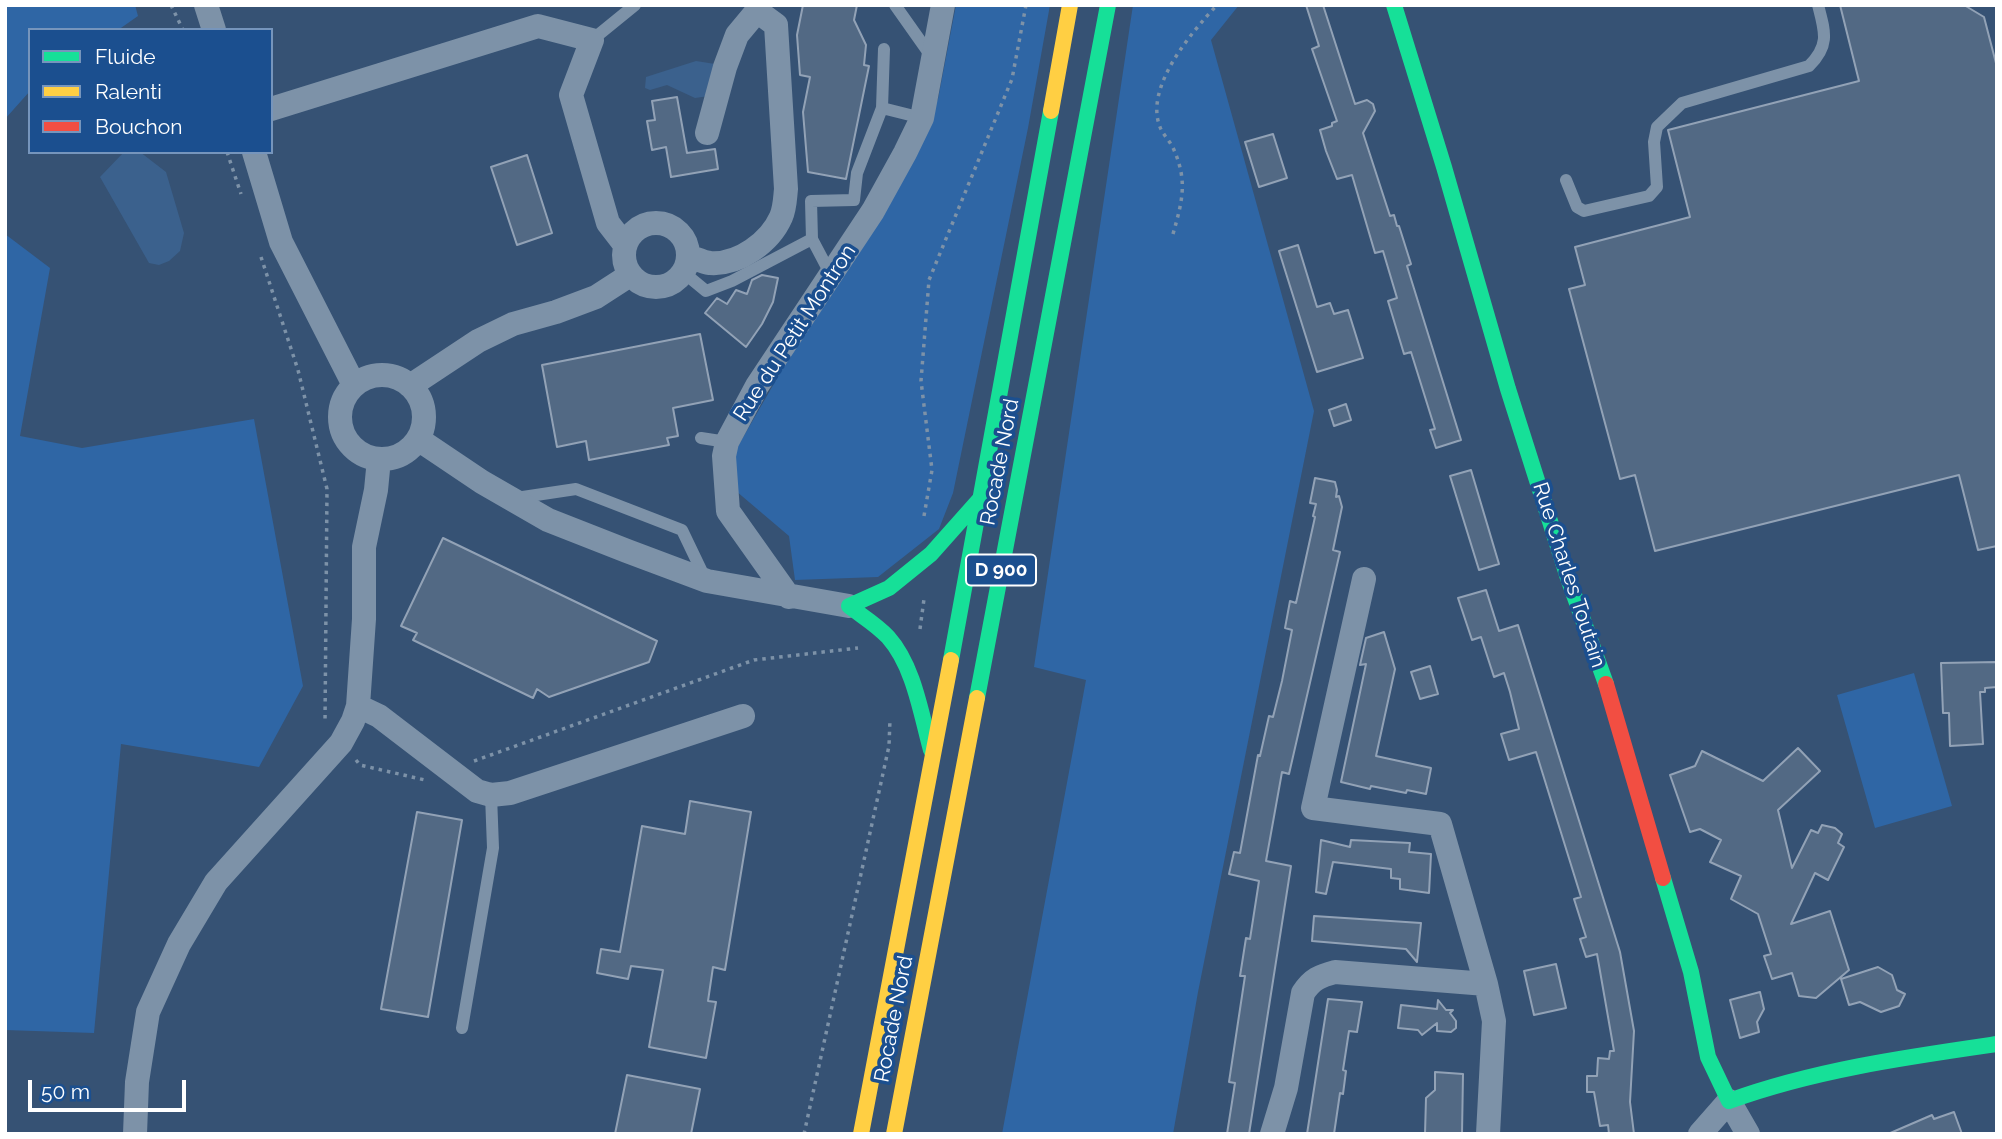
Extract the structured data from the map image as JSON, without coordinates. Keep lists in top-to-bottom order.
{
  "streets": {
    "main road": ["Rocade Nord", "D 900", "Rue Charles Toutain"],
    "street": ["Rue du Petit Montron"]
  },
  "legend": ["Fluide", "Ralenti", "Bouchon"],
  "scale_bar": "50 m"
}
